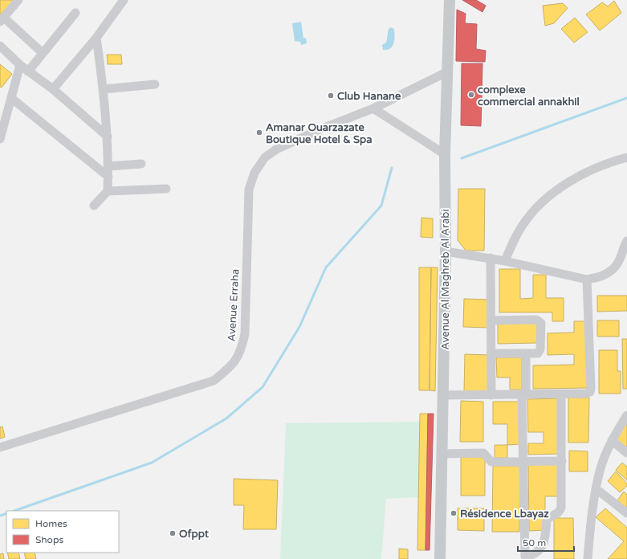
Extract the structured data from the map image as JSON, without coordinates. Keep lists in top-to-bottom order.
{
  "streets": {
    "main road": ["Avenue Al Maghreb Al Arabi"],
    "street": ["Avenue Erraha"]
  },
  "crossings": [
    ["Avenue Al Maghreb Al Arabi", "Avenue Erraha"]
  ],
  "places": [
    "complexe commercial annakhil",
    "Club Hanane",
    "Amanar Ouarzazate Boutique Hotel & Spa",
    "Résidence Lbayaz",
    "Ofppt"
  ],
  "legend": ["Homes", "Shops"],
  "scale_bar": "50 m"
}
